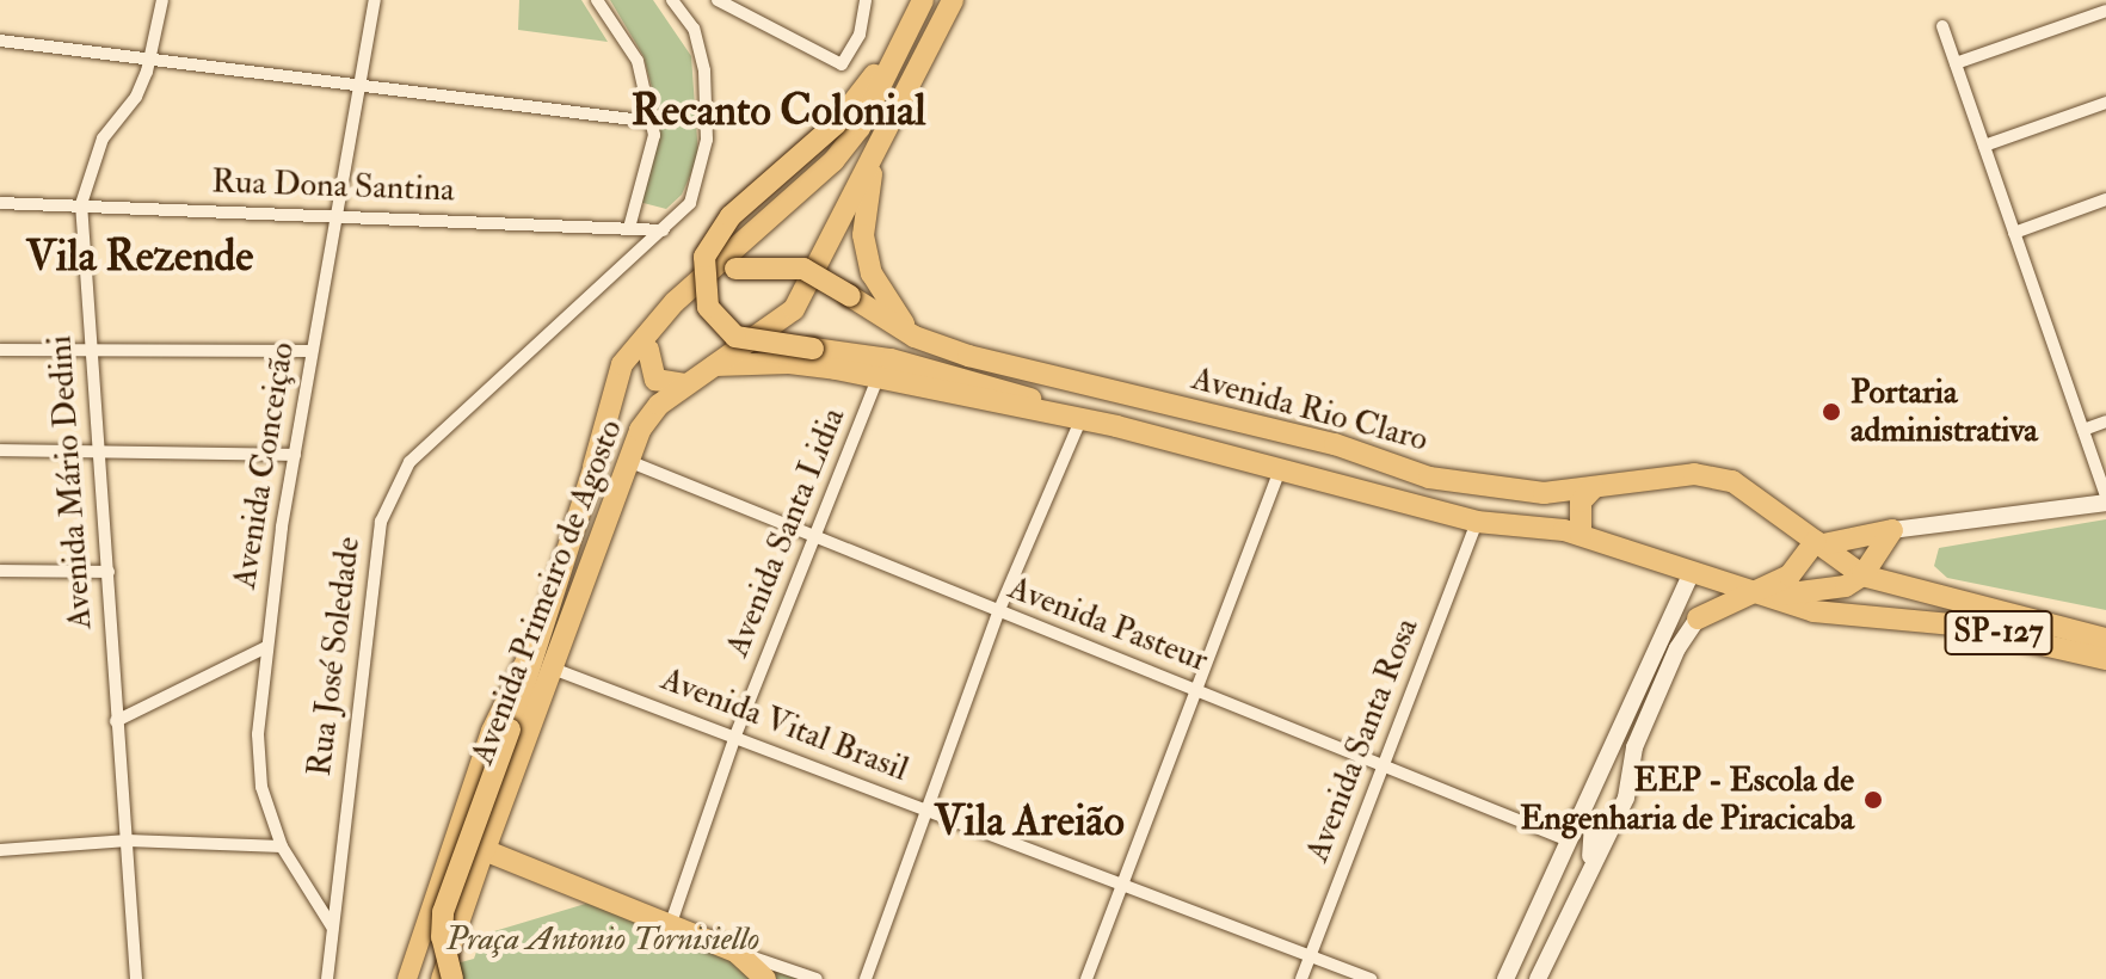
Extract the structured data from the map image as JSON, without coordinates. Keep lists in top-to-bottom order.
{
  "streets": {
    "highway": ["Avenida Rio Claro", "Avenida Primeiro de Agosto", "SP-127"],
    "street": [
      "Rua Dona Santina",
      "Avenida Conceição",
      "Avenida Mário Dedini",
      "Avenida Santa Lidia",
      "Avenida Pasteur",
      "Rua José Soledade",
      "Avenida Vital Brasil",
      "Avenida Santa Rosa"
    ]
  },
  "crossings": [
    ["Rua Dona Santina", "Avenida Conceição"],
    ["Rua Dona Santina", "Avenida Mário Dedini"],
    ["Rua Dona Santina", "Rua José Soledade"],
    ["Avenida Rio Claro", "Avenida Santa Lidia"],
    ["Avenida Rio Claro", "Avenida Primeiro de Agosto"],
    ["Avenida Rio Claro", "SP-127"],
    ["Avenida Rio Claro", "Avenida Santa Rosa"],
    ["Avenida Conceição", "Rua José Soledade"],
    ["Avenida Santa Lidia", "Avenida Pasteur"],
    ["Avenida Santa Lidia", "Avenida Vital Brasil"],
    ["Avenida Primeiro de Agosto", "Avenida Pasteur"],
    ["Avenida Primeiro de Agosto", "Avenida Vital Brasil"],
    ["Avenida Pasteur", "Avenida Santa Rosa"],
    ["Avenida Vital Brasil", "Avenida Santa Rosa"]
  ],
  "districts": ["Recanto Colonial", "Vila Rezende", "Vila Areião"],
  "parks": ["Praça Antonio Tornisiello"],
  "places": ["Portaria administrativa", "EEP - Escola de Engenharia de Piracicaba"]
}
